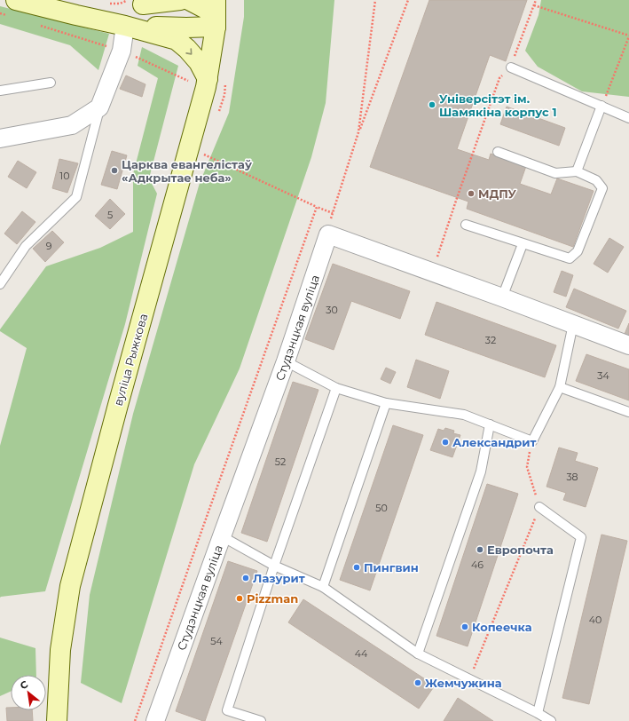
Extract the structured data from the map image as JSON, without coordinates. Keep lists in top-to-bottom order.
{
  "streets": {
    "main road": ["вуліца Рыжкова"],
    "street": ["Студэнцкая вуліца"]
  },
  "places": [
    "Універсітэт ім. Шамякіна корпус 1",
    "Царква евангелістаў «Адкрытае неба»",
    "МДПУ",
    "Александрит",
    "Европочта",
    "Пингвин",
    "Лазурит",
    "Pizzman",
    "Копеечка",
    "Жемчужина"
  ],
  "house_numbers": [
    "10",
    "5",
    "9",
    "30",
    "32",
    "34",
    "52",
    "38",
    "50",
    "46",
    "40",
    "54",
    "44"
  ],
  "north": "top left"
}
